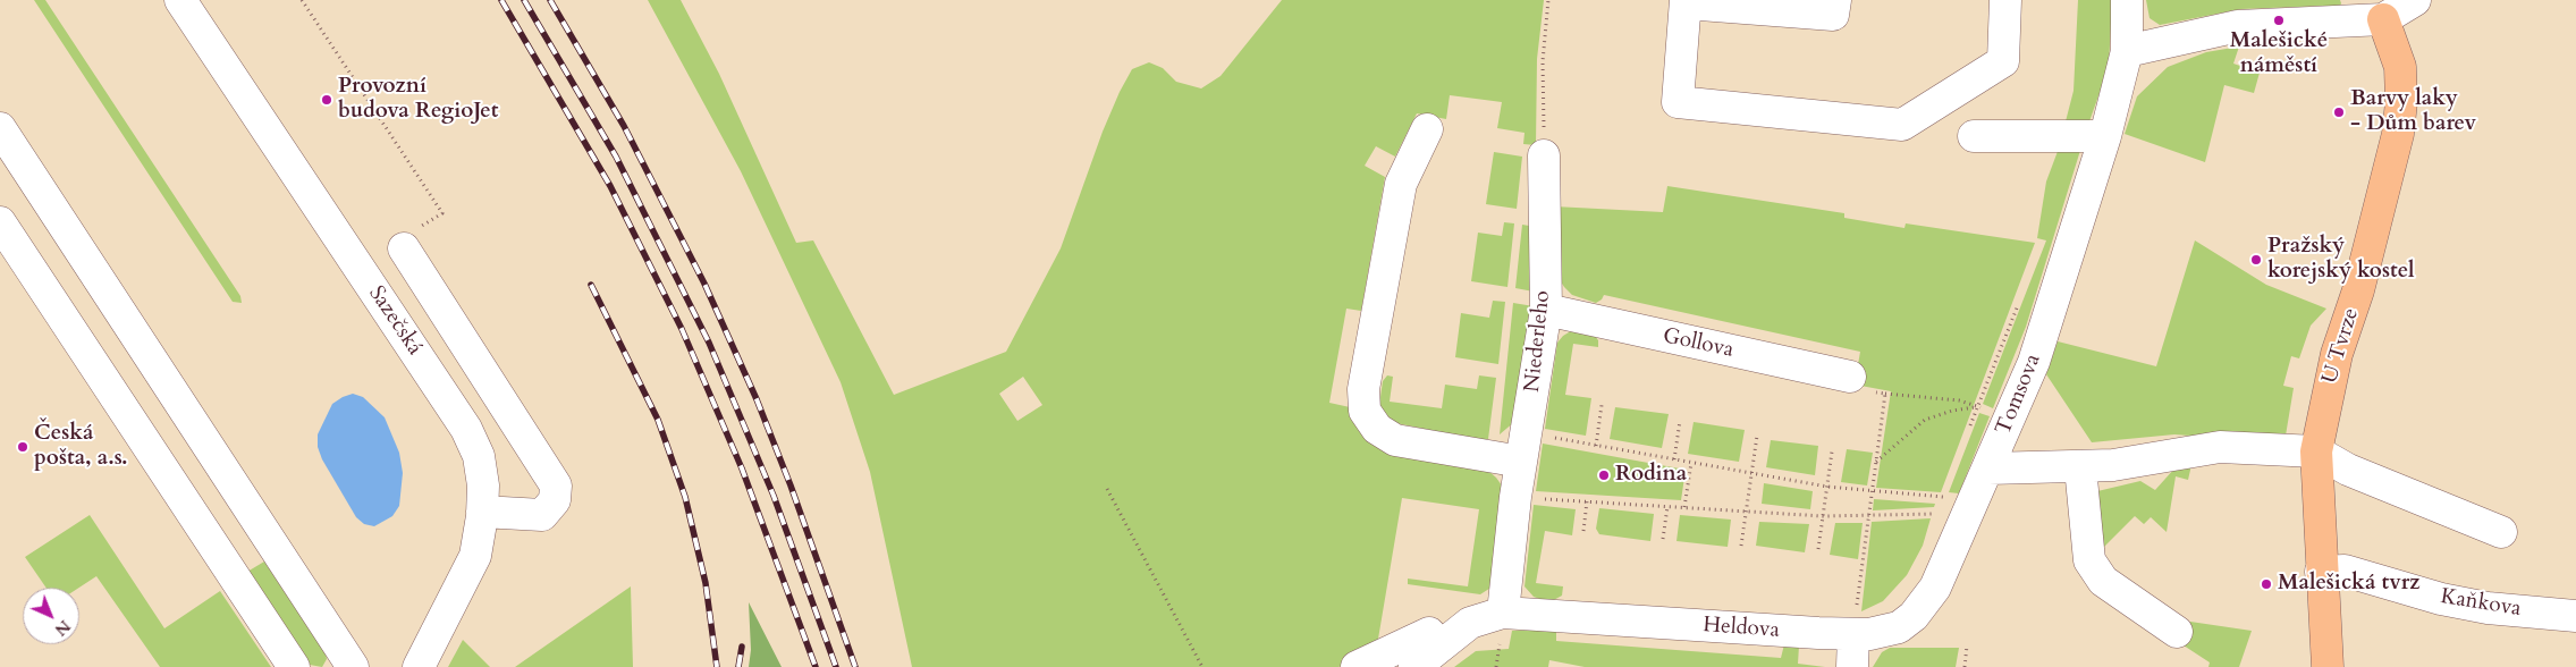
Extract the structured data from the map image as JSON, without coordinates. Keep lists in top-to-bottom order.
{
  "streets": {
    "main road": ["U Tvrze"],
    "street": [
      "Sazečská",
      "Niederleho",
      "Gollova",
      "Tomsova",
      "Kaňkova",
      "Heldova"
    ]
  },
  "crossings": [
    ["Niederleho", "Gollova"],
    ["Niederleho", "Heldova"],
    ["U Tvrze", "Tomsova"],
    ["U Tvrze", "Kaňkova"],
    ["Tomsova", "Heldova"]
  ],
  "places": [
    "Malešické náměstí",
    "Provozní budova RegioJet",
    "Barvy laky - Dům barev",
    "Pražský korejský kostel",
    "Česká pošta, a.s.",
    "Rodina",
    "Malešická tvrz"
  ],
  "north": "bottom right"
}
